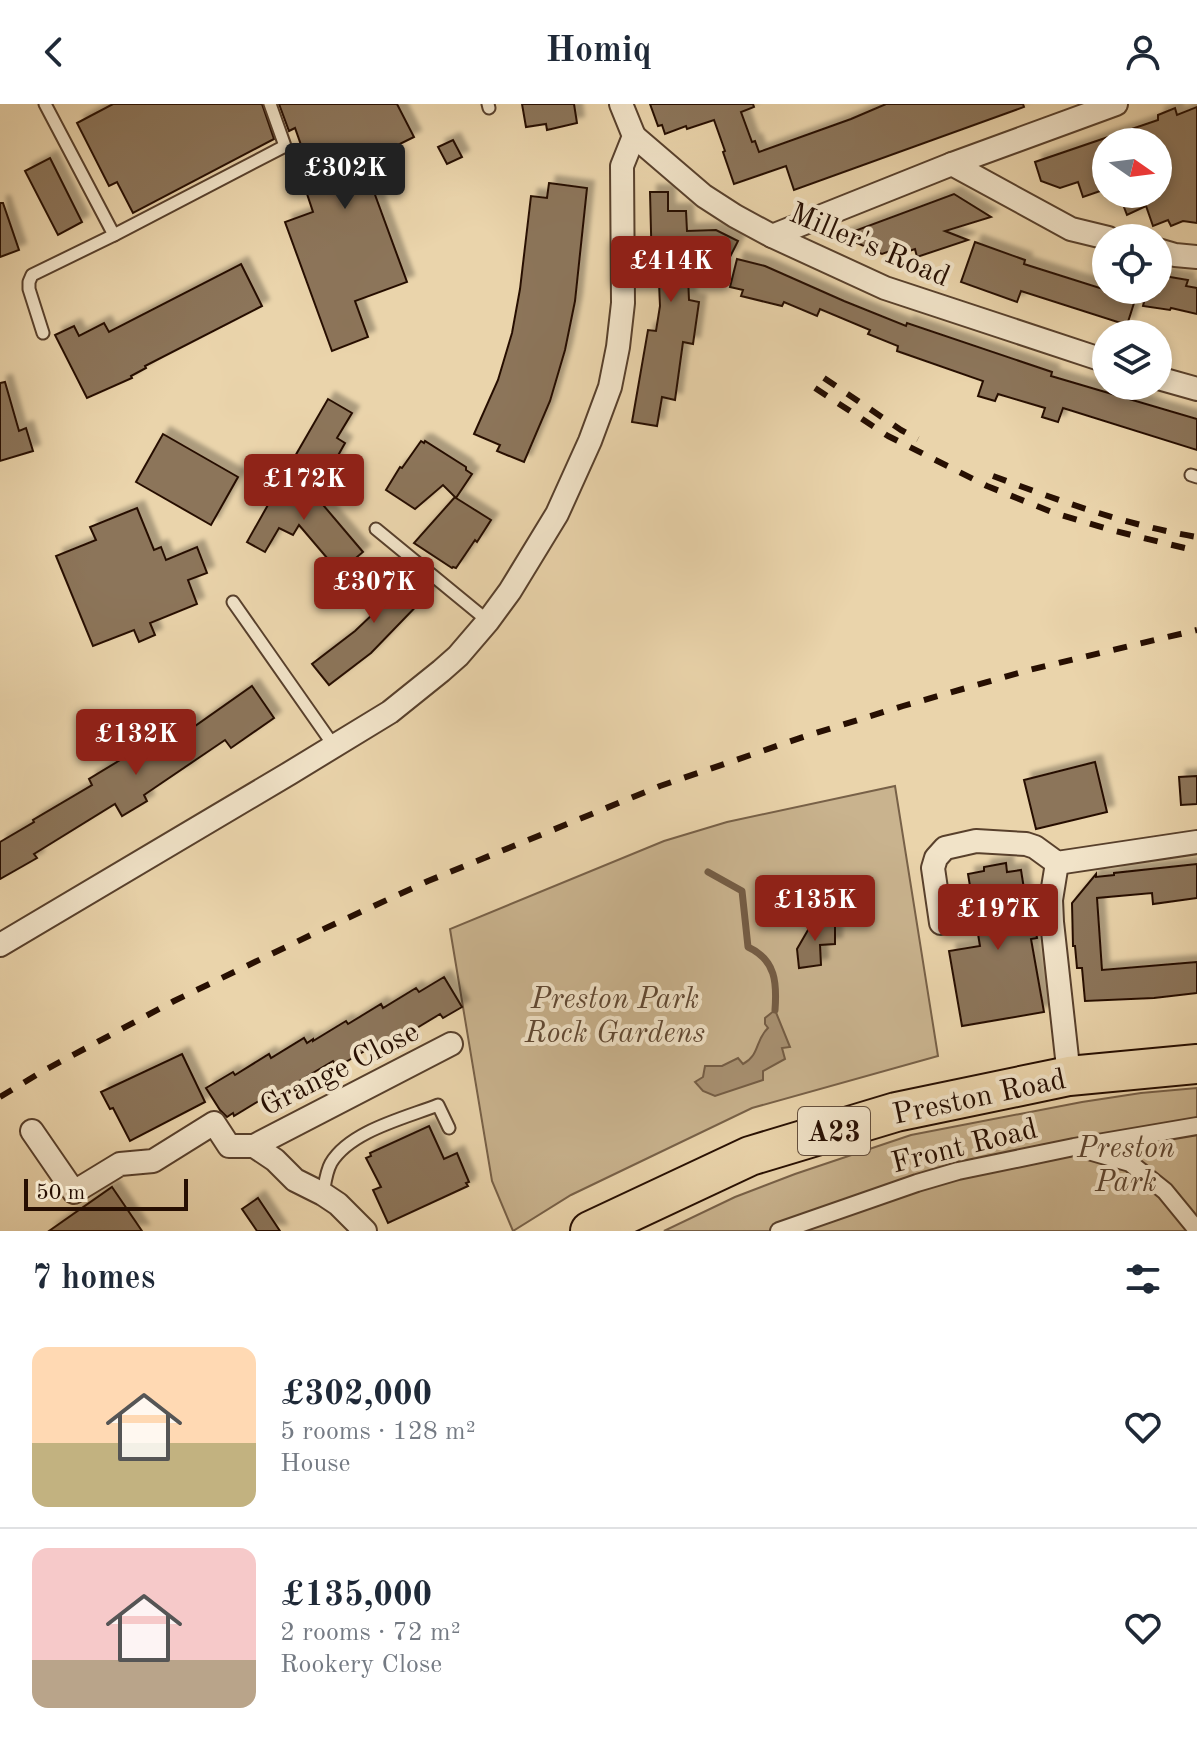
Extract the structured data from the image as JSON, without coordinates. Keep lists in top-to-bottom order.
{
  "streets": {
    "highway": ["Preston Road", "A23"],
    "street": ["Miller's Road", "Grange Close", "Front Road"]
  },
  "parks": ["Preston Park Rock Gardens", "Preston Park"],
  "scale_bar": "50 m",
  "north": "right",
  "page": {
    "header": "Homiq",
    "price": [
      "£302K",
      "£414K",
      "£172K",
      "£307K",
      "£132K",
      "£135K",
      "£197K"
    ],
    "scale": "50 m",
    "heading": "7 homes",
    "list": [
      {
        "name": "£302,000",
        "note": "5 rooms · 128 m² · House"
      },
      {
        "name": "£135,000",
        "note": "2 rooms · 72 m² · Rookery Close"
      }
    ]
  }
}
